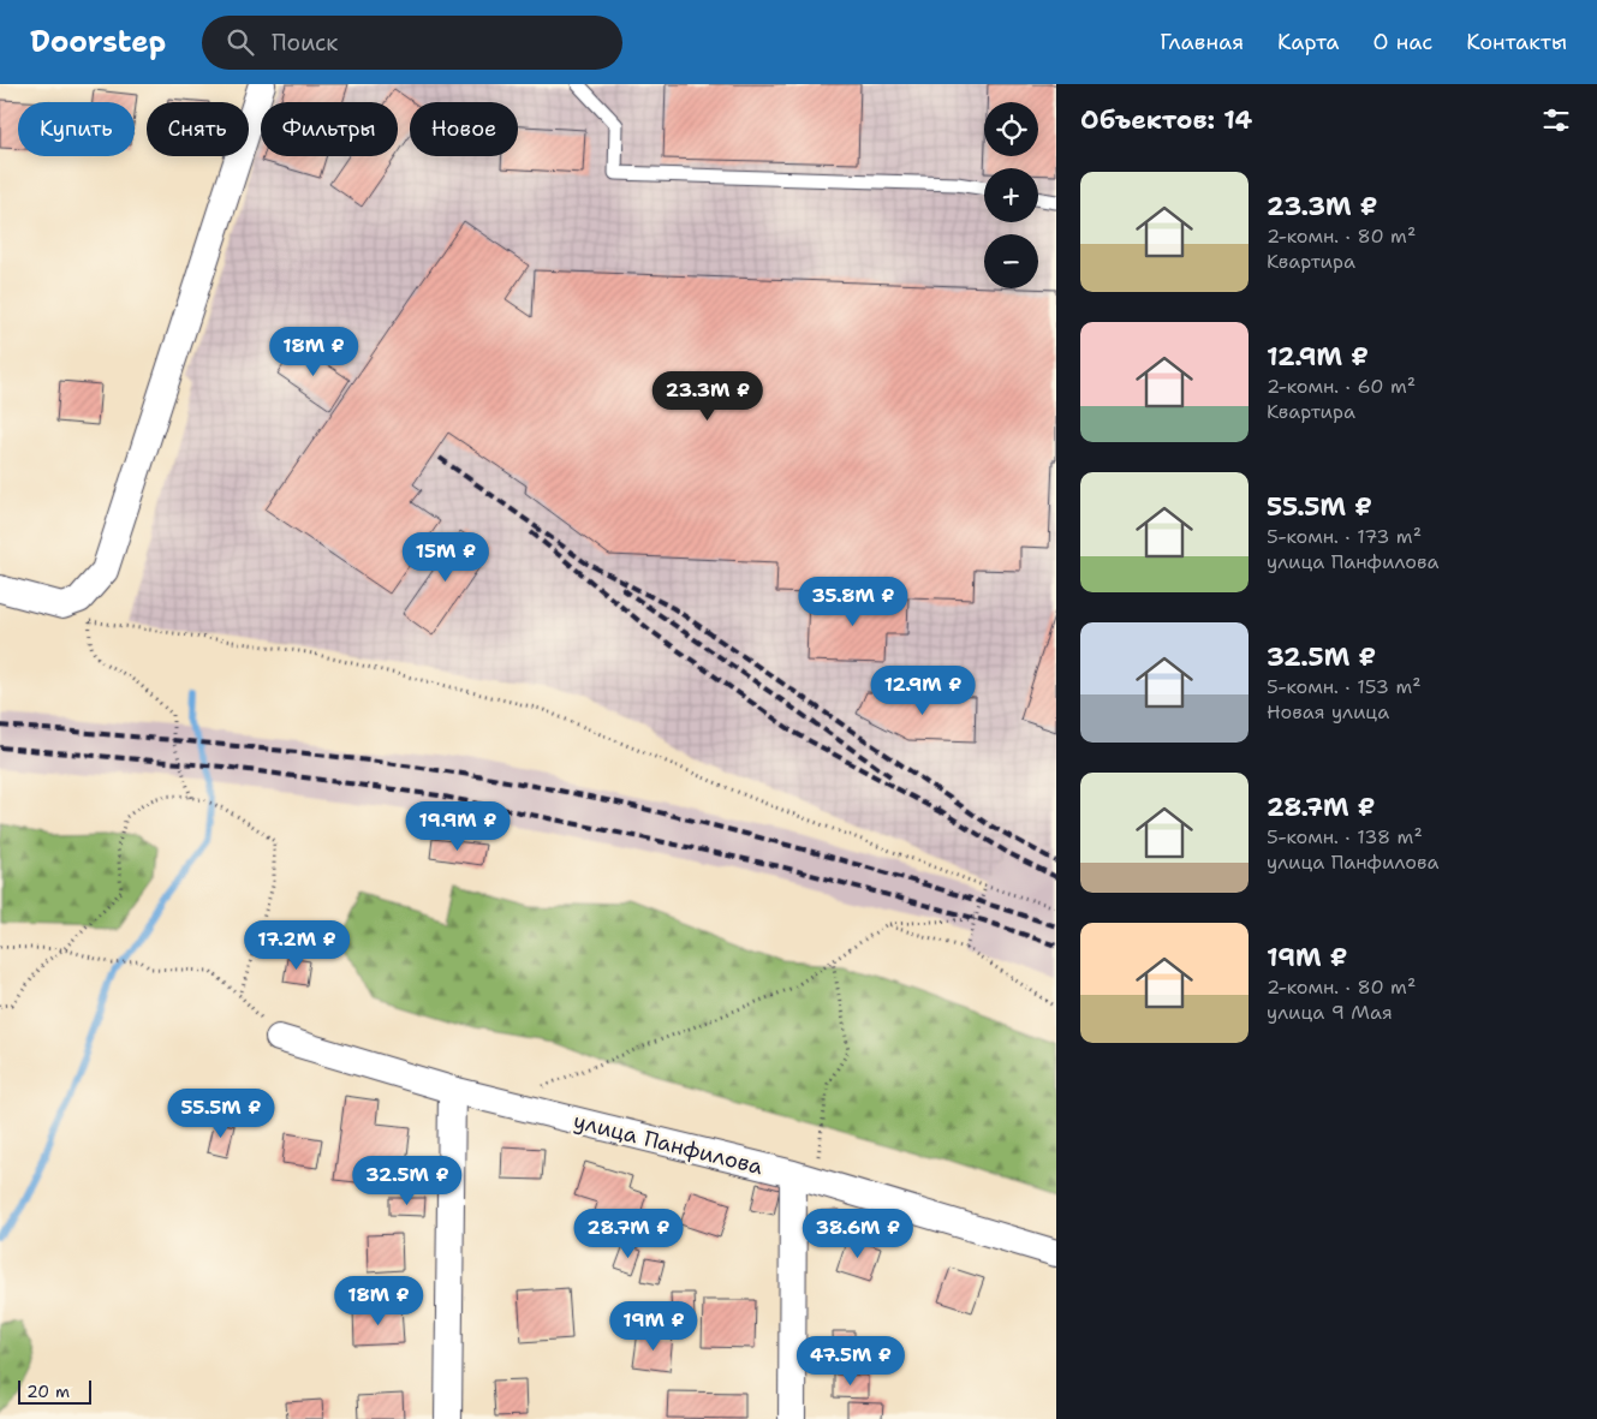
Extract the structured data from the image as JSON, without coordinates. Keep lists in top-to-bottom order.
{
  "streets": {
    "street": ["улица Панфилова"]
  },
  "scale_bar": "20 m",
  "page": {
    "header": "Doorstep",
    "search": "Поиск",
    "nav": [
      "Главная",
      "Карта",
      "О нас",
      "Контакты"
    ],
    "heading": "Объектов: 14",
    "map_buttons": ["+", "−"],
    "chip": [
      "Купить",
      "Снять",
      "Фильтры",
      "Новое"
    ],
    "list": [
      {
        "name": "23.3M ₽",
        "note": "2-комн. · 80 m² · Квартира"
      },
      {
        "name": "12.9M ₽",
        "note": "2-комн. · 60 m² · Квартира"
      },
      {
        "name": "55.5M ₽",
        "note": "5-комн. · 173 m² · улица Панфилова"
      },
      {
        "name": "32.5M ₽",
        "note": "5-комн. · 153 m² · Новая улица"
      },
      {
        "name": "28.7M ₽",
        "note": "5-комн. · 138 m² · улица Панфилова"
      },
      {
        "name": "19M ₽",
        "note": "2-комн. · 80 m² · улица 9 Мая"
      }
    ],
    "price": [
      "18M ₽",
      "23.3M ₽",
      "15M ₽",
      "35.8M ₽",
      "12.9M ₽",
      "19.9M ₽",
      "17.2M ₽",
      "55.5M ₽",
      "32.5M ₽",
      "28.7M ₽",
      "38.6M ₽",
      "18M ₽",
      "19M ₽",
      "47.5M ₽"
    ],
    "scale": "20 m"
  }
}
